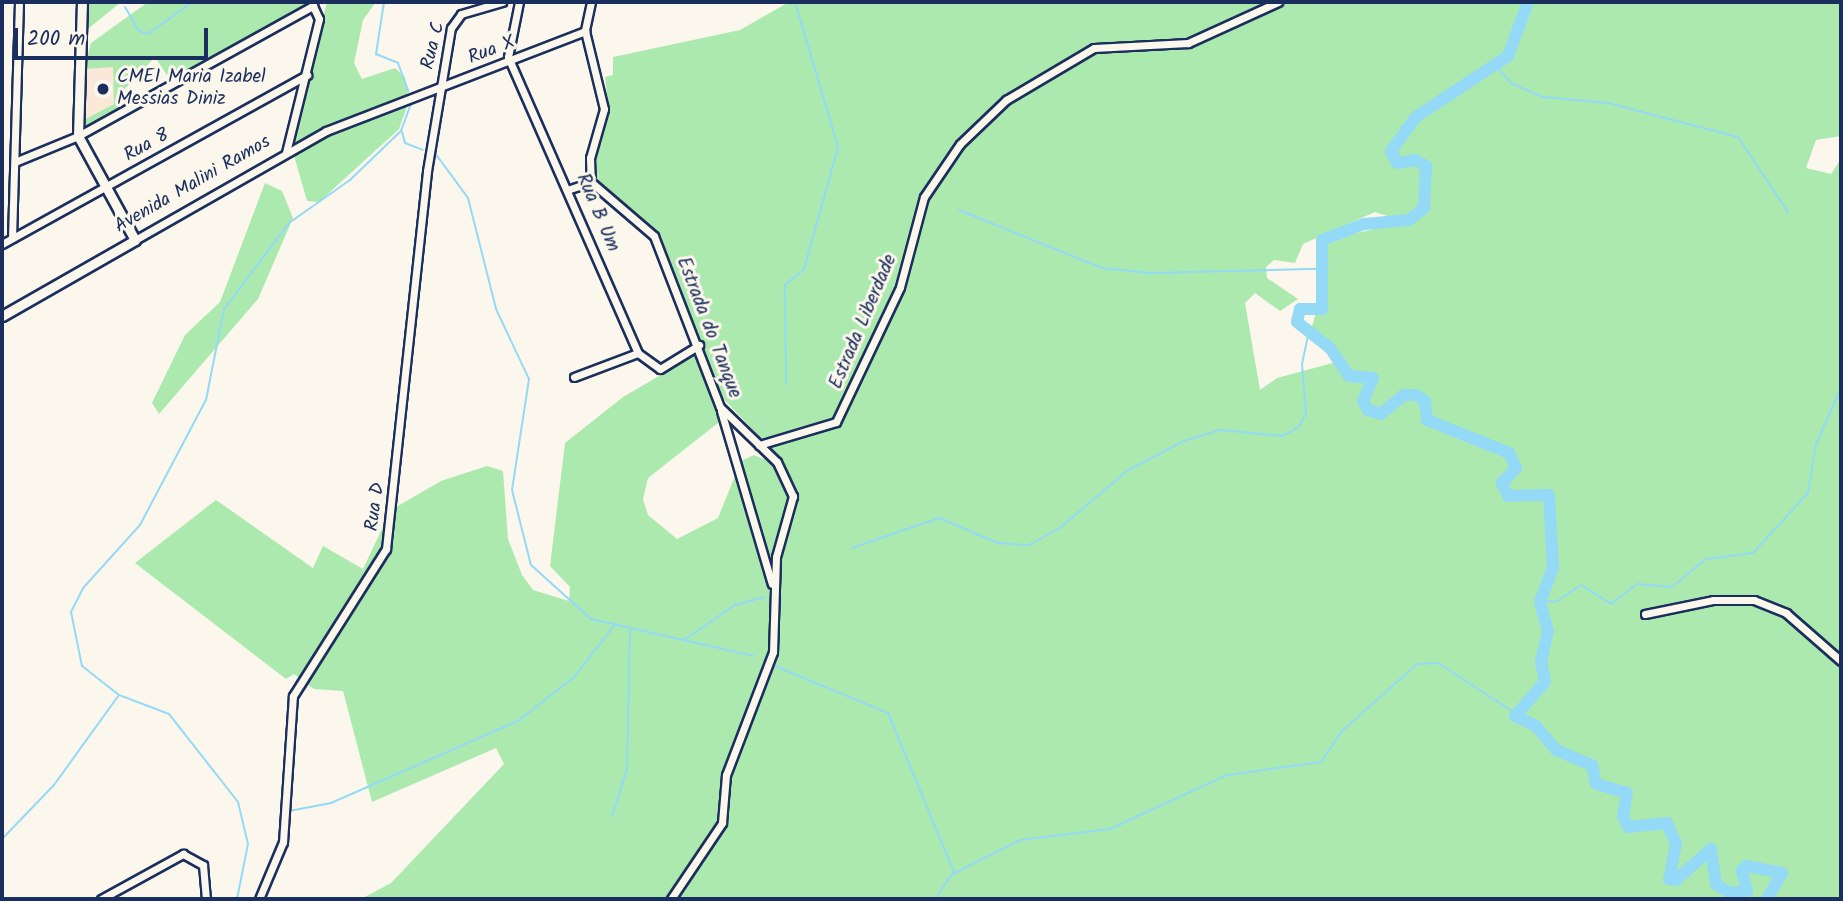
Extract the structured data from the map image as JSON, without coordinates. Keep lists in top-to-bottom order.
{
  "streets": {
    "street": [
      "Rua C",
      "Rua X",
      "Rua 8",
      "Avenida Malini Ramos",
      "Rua B Um",
      "Estrada Liberdade",
      "Estrada do Tanque",
      "Rua D"
    ]
  },
  "crossings": [
    ["Rua C", "Rua X"],
    ["Rua C", "Rua D"],
    ["Rua X", "Avenida Malini Ramos"],
    ["Rua X", "Rua B Um"],
    ["Rua X", "Rua D"],
    ["Estrada Liberdade", "Estrada do Tanque"]
  ],
  "places": ["CMEI Maria Izabel Messias Diniz"],
  "scale_bar": "200 m"
}
